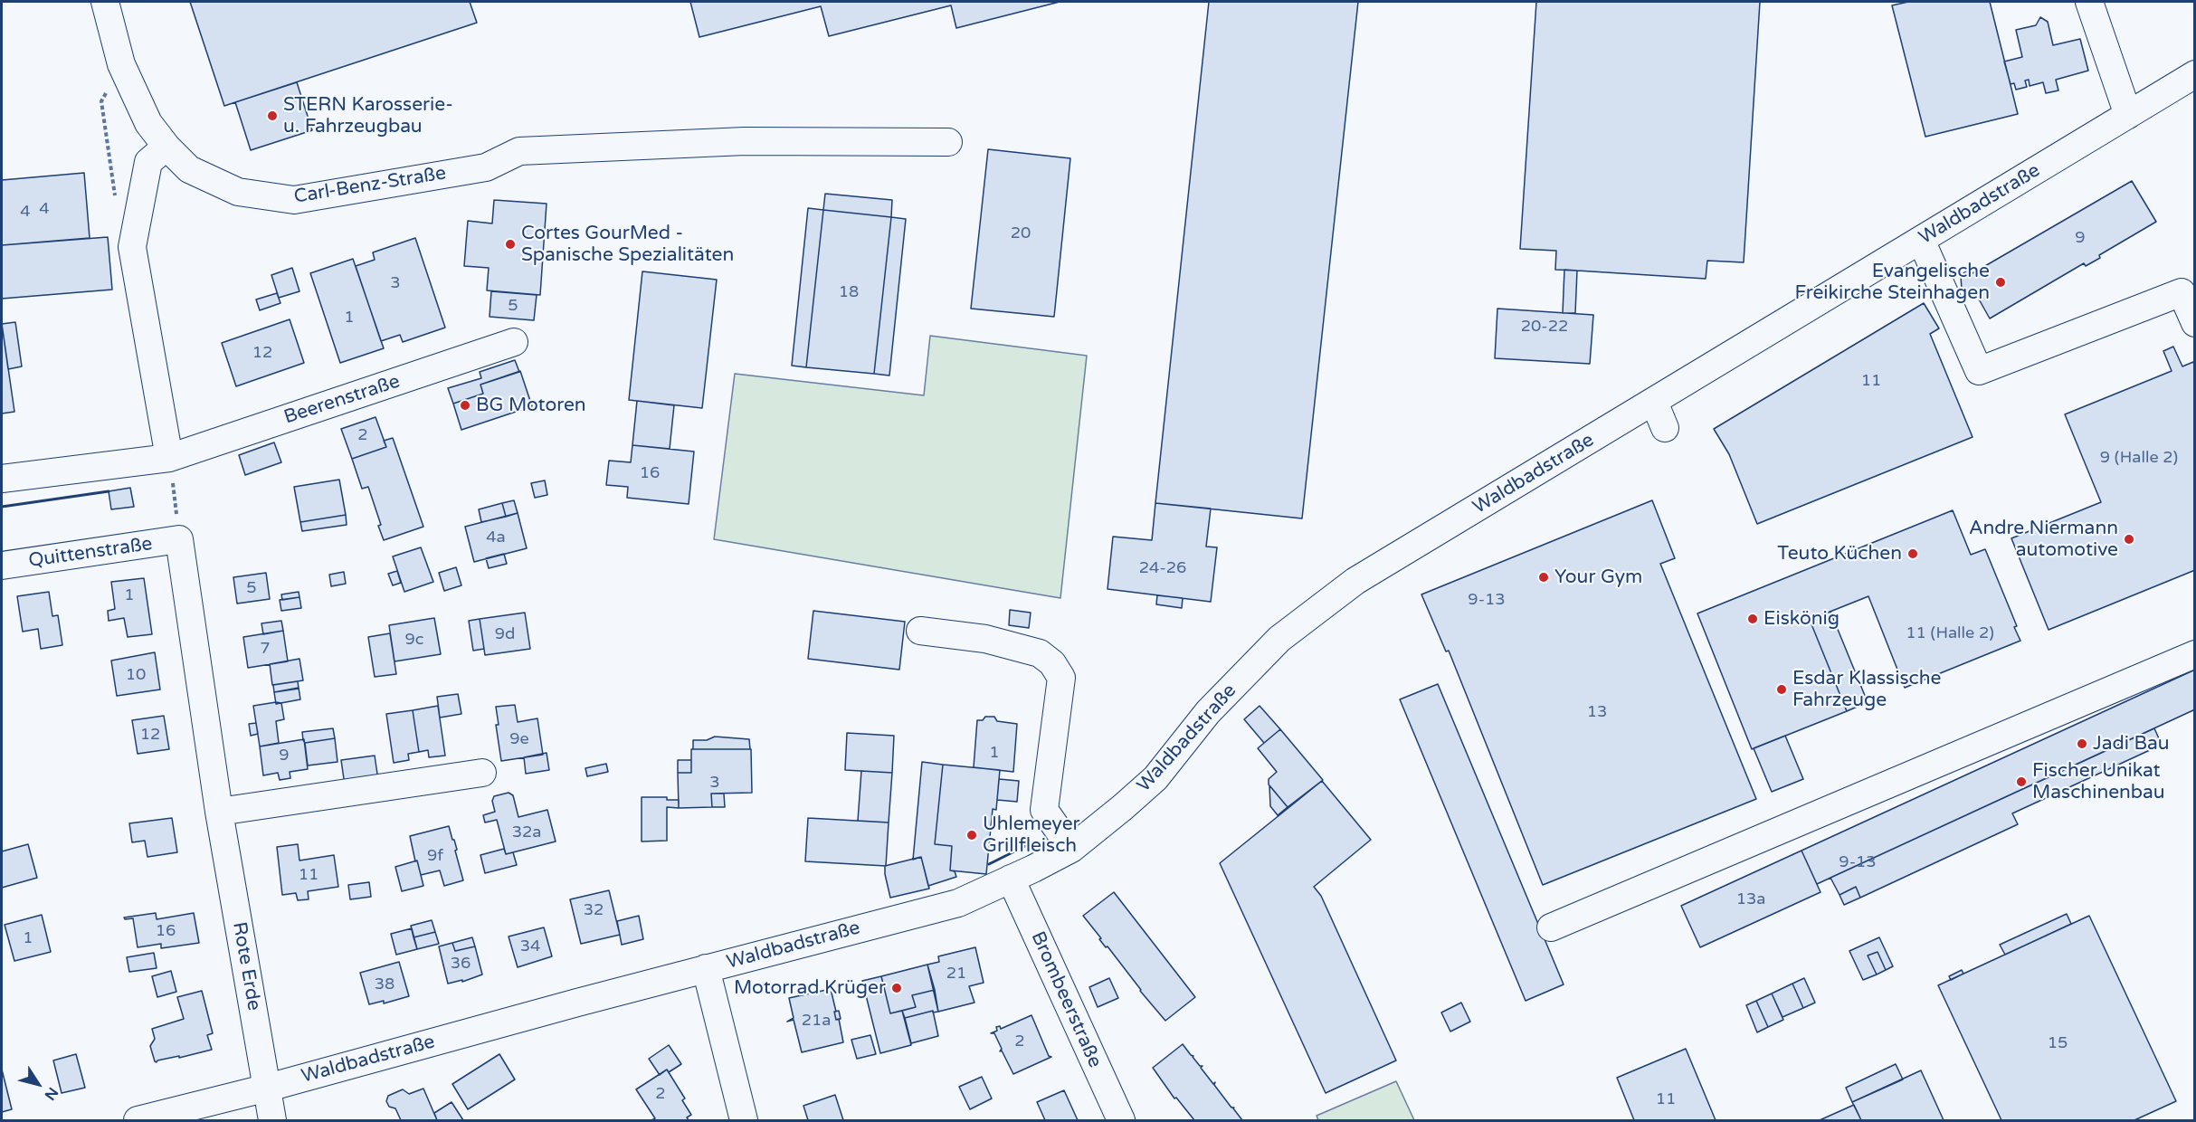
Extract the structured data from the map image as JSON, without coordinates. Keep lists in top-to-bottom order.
{
  "streets": {
    "street": [
      "Carl-Benz-Straße",
      "Waldbadstraße",
      "Beerenstraße",
      "Quittenstraße",
      "Rote Erde",
      "Brombeerstraße"
    ]
  },
  "crossings": [
    ["Waldbadstraße", "Rote Erde"],
    ["Waldbadstraße", "Brombeerstraße"],
    ["Quittenstraße", "Rote Erde"]
  ],
  "places": [
    "STERN Karosserie- u. Fahrzeugbau",
    "Cortes GourMed - Spanische Spezialitäten",
    "Evangelische Freikirche Steinhagen",
    "BG Motoren",
    "Andre Niermann automotive",
    "Teuto Küchen",
    "Your Gym",
    "Eiskönig",
    "Esdar Klassische Fahrzeuge",
    "Jadi Bau",
    "Fischer Unikat Maschinenbau",
    "Uhlemeyer Grillfleisch",
    "Motorrad Krüger"
  ],
  "house_numbers": [
    "4",
    "4",
    "20",
    "9",
    "3",
    "18",
    "5",
    "1",
    "20-22",
    "12",
    "11",
    "2",
    "9 (Halle 2)",
    "16",
    "4a",
    "24-26",
    "5",
    "1",
    "9-13",
    "11 (Halle 2)",
    "9d",
    "9c",
    "7",
    "10",
    "13",
    "12",
    "9e",
    "1",
    "9",
    "3",
    "32a",
    "9f",
    "9-13",
    "11",
    "13a",
    "32",
    "16",
    "1",
    "34",
    "36",
    "21",
    "38",
    "21a",
    "2",
    "15",
    "2",
    "11"
  ],
  "north": "bottom right"
}
